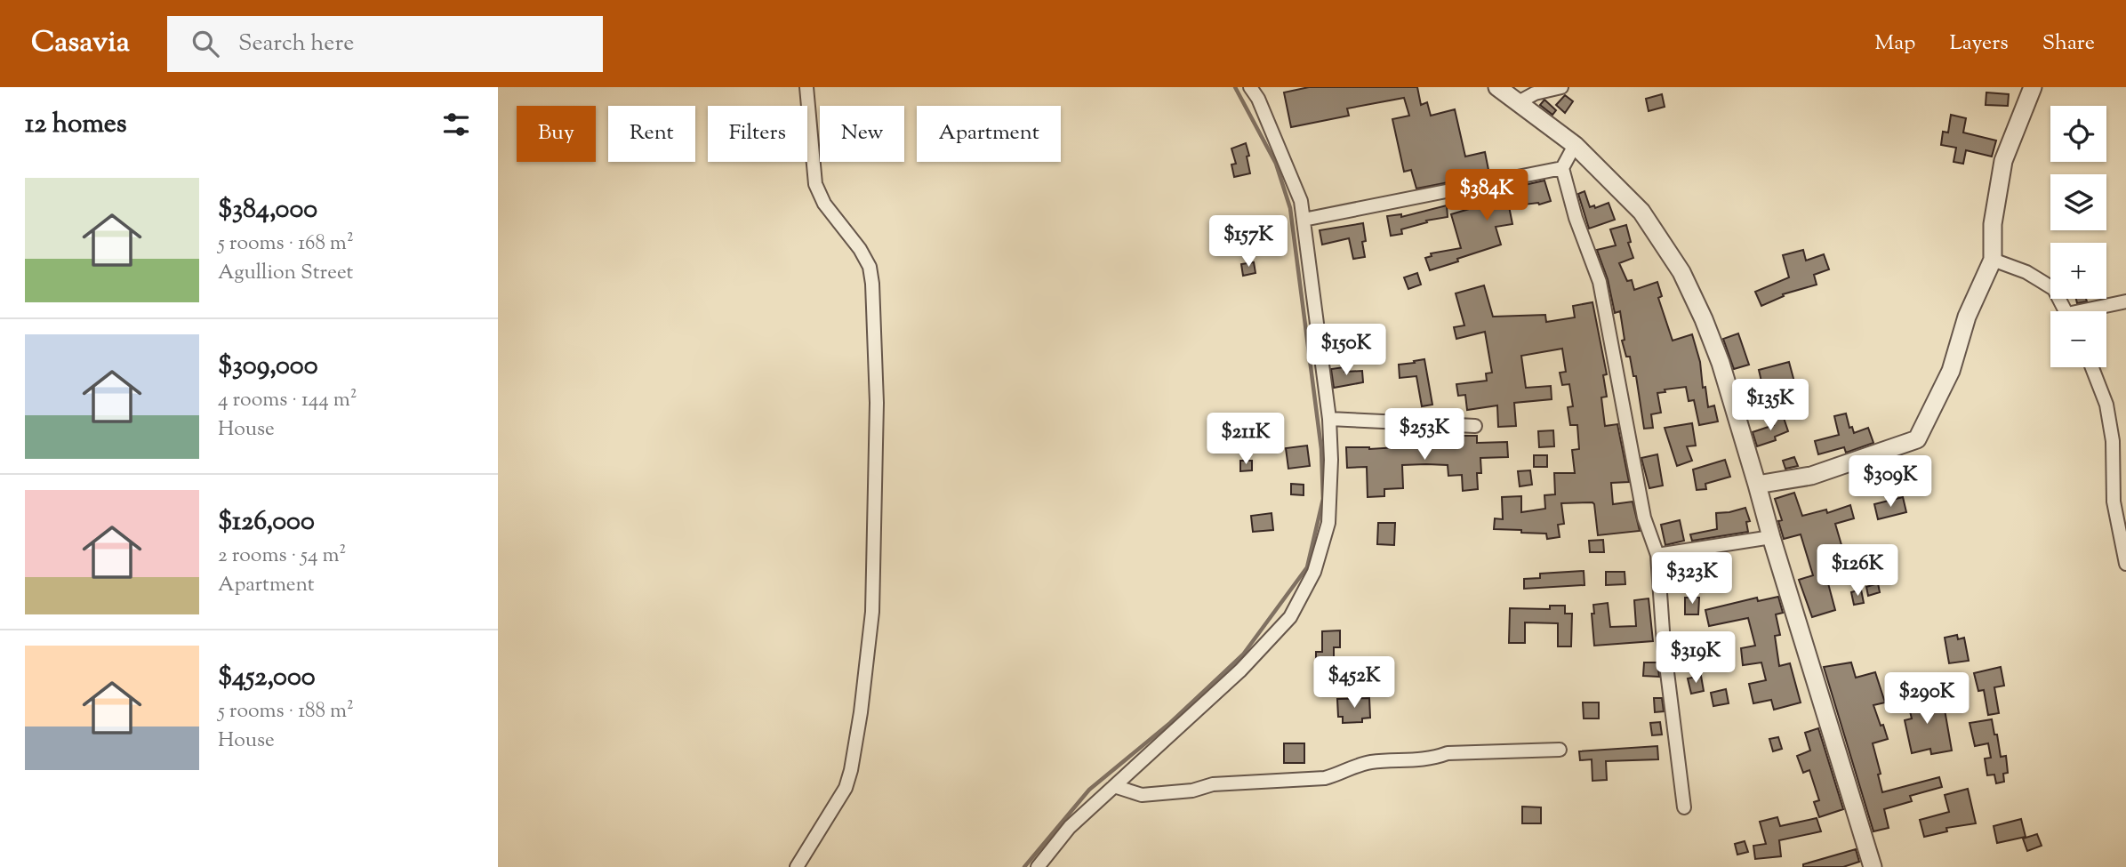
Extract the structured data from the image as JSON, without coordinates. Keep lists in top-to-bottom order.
{
  "page": {
    "header": "Casavia",
    "search": "Search here",
    "nav": ["Map", "Layers", "Share"],
    "heading": "12 homes",
    "map_buttons": ["+", "−"],
    "chip": [
      "Buy",
      "Rent",
      "Filters",
      "New",
      "Apartment"
    ],
    "list": [
      {
        "name": "$384,000",
        "note": "5 rooms · 168 m² · Agullion Street"
      },
      {
        "name": "$309,000",
        "note": "4 rooms · 144 m² · House"
      },
      {
        "name": "$126,000",
        "note": "2 rooms · 54 m² · Apartment"
      },
      {
        "name": "$452,000",
        "note": "5 rooms · 188 m² · House"
      }
    ],
    "price": [
      "$384K",
      "$157K",
      "$150K",
      "$135K",
      "$253K",
      "$211K",
      "$309K",
      "$126K",
      "$323K",
      "$319K",
      "$452K",
      "$290K"
    ]
  }
}
